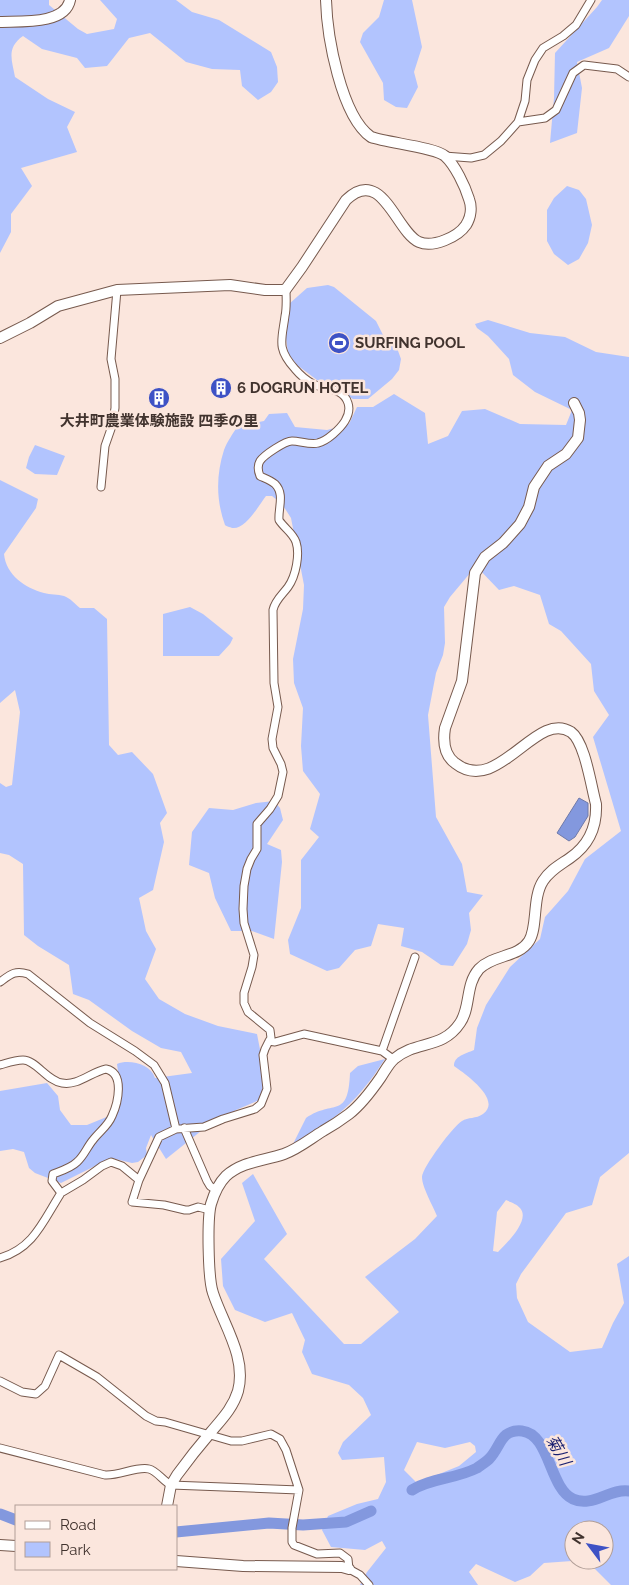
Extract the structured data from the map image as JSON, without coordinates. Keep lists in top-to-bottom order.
{
  "water": ["菊川"],
  "places": {
    "sports": ["SURFING POOL"],
    "building": ["6 DOGRUN HOTEL", "大井町農業体験施設 四季の里"]
  },
  "legend": ["Road", "Park"],
  "north": "top left"
}
